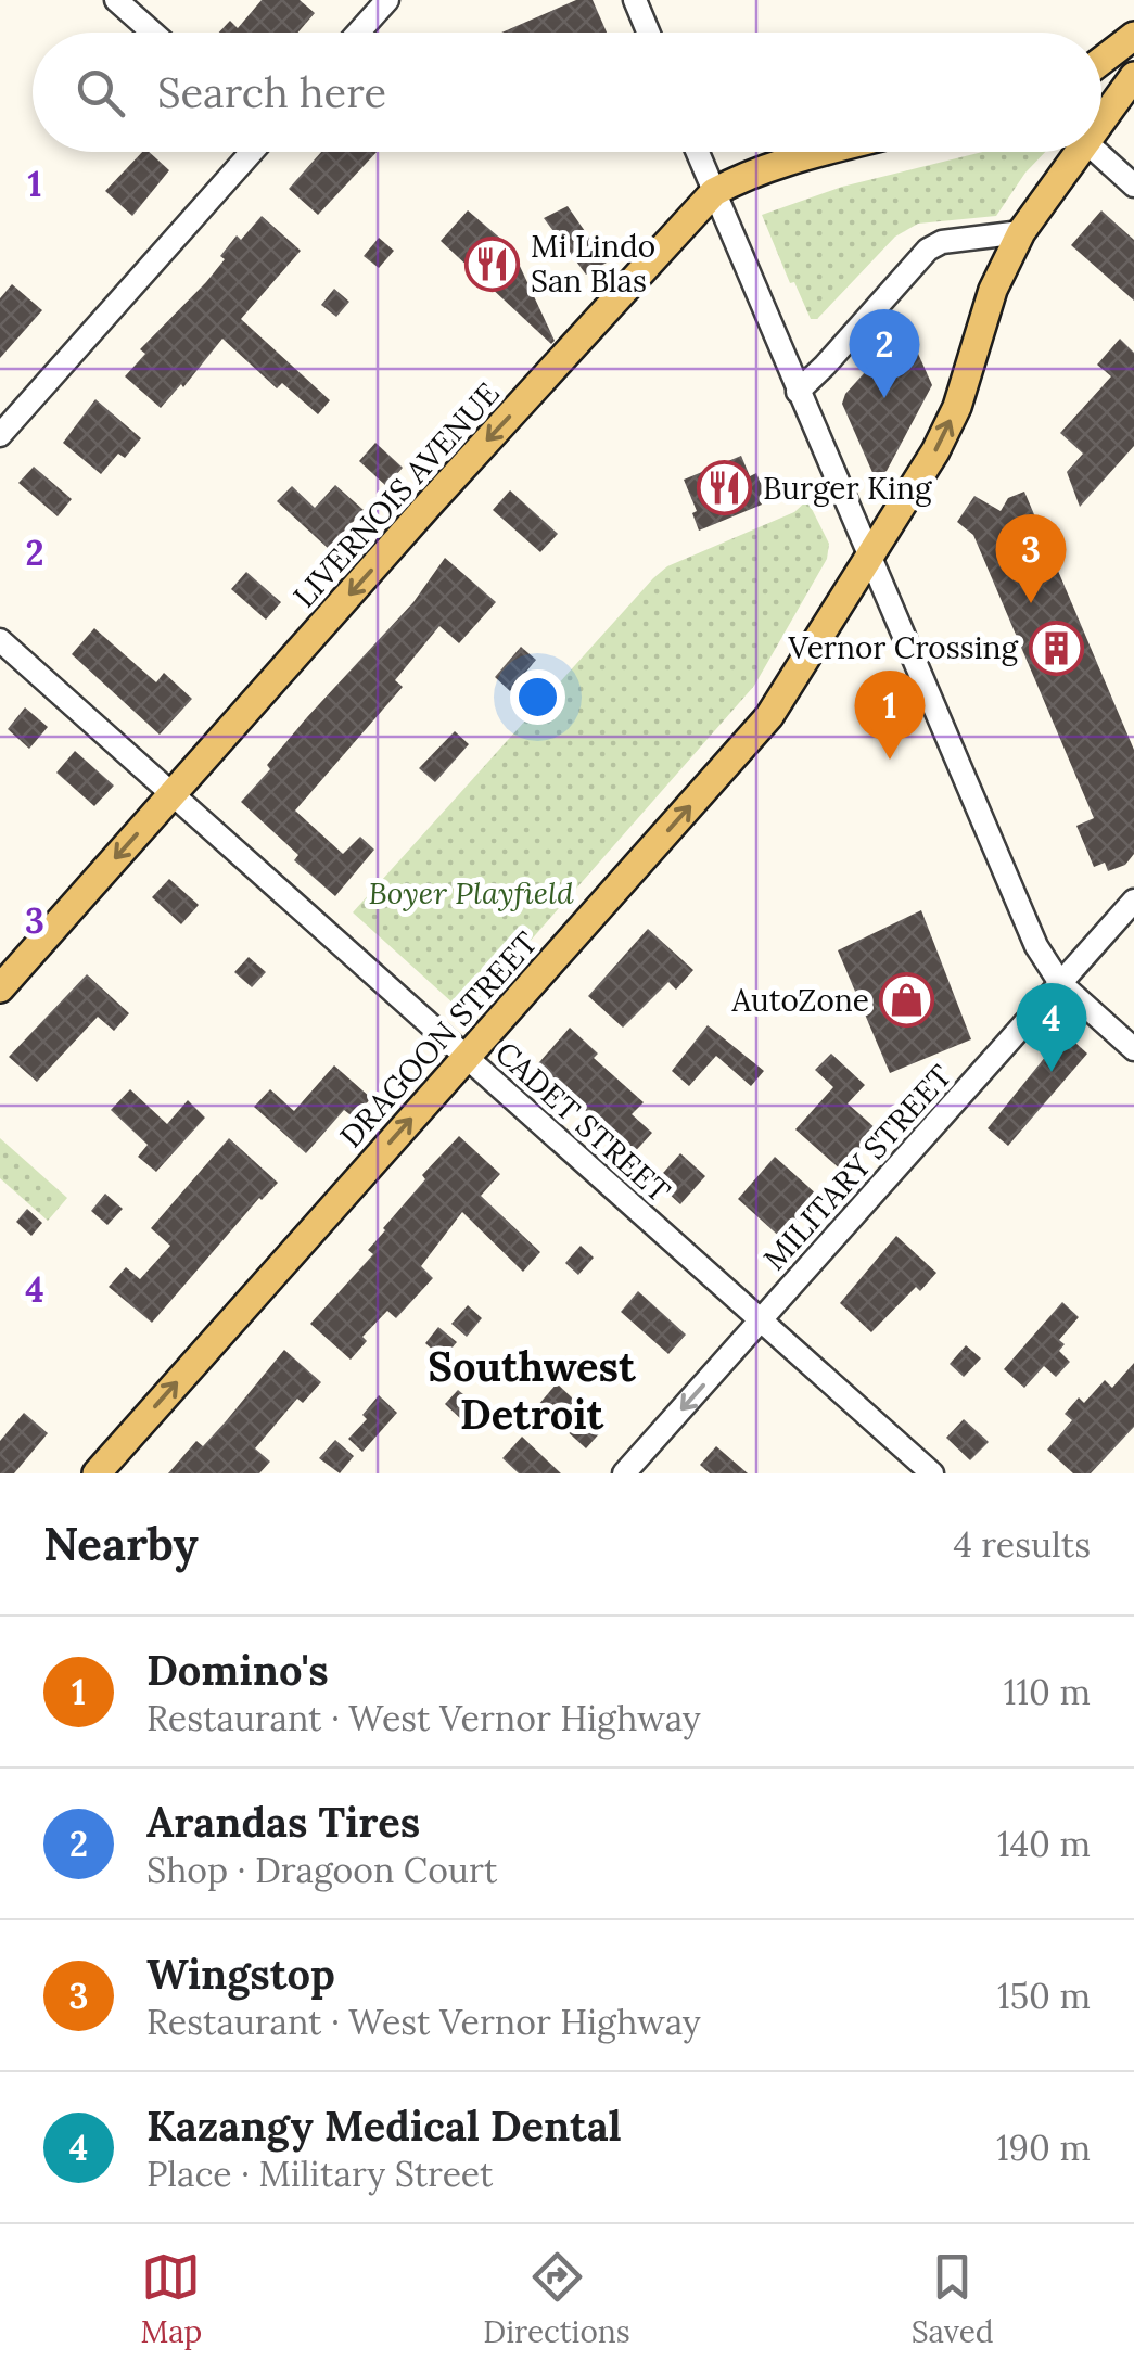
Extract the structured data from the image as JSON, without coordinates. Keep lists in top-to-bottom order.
{
  "streets": {
    "main road": ["LIVERNOIS AVENUE", "DRAGOON STREET"],
    "street": ["CADET STREET", "MILITARY STREET"]
  },
  "crossings": [
    ["LIVERNOIS AVENUE", "CADET STREET"],
    ["DRAGOON STREET", "CADET STREET"],
    ["CADET STREET", "MILITARY STREET"]
  ],
  "one_way": ["LIVERNOIS AVENUE", "DRAGOON STREET"],
  "districts": ["Southwest Detroit"],
  "parks": ["Boyer Playfield"],
  "places": {
    "restaurant": ["Mi Lindo San Blas", "Burger King"],
    "building": ["Vernor Crossing"],
    "shop": ["AutoZone"]
  },
  "page": {
    "search": "Search here",
    "pins": [
      "2",
      "3",
      "1",
      "4"
    ],
    "heading": ["Nearby", "4 results"],
    "list": [
      {
        "mark": "1",
        "name": "Domino's",
        "note": "Restaurant · West Vernor Highway",
        "value": "110 m"
      },
      {
        "mark": "2",
        "name": "Arandas Tires",
        "note": "Shop · Dragoon Court",
        "value": "140 m"
      },
      {
        "mark": "3",
        "name": "Wingstop",
        "note": "Restaurant · West Vernor Highway",
        "value": "150 m"
      },
      {
        "mark": "4",
        "name": "Kazangy Medical Dental",
        "note": "Place · Military Street",
        "value": "190 m"
      }
    ],
    "nav": ["Map", "Directions", "Saved"]
  },
  "grid": {
    "rows": [
      "1",
      "2",
      "3",
      "4"
    ]
  }
}
